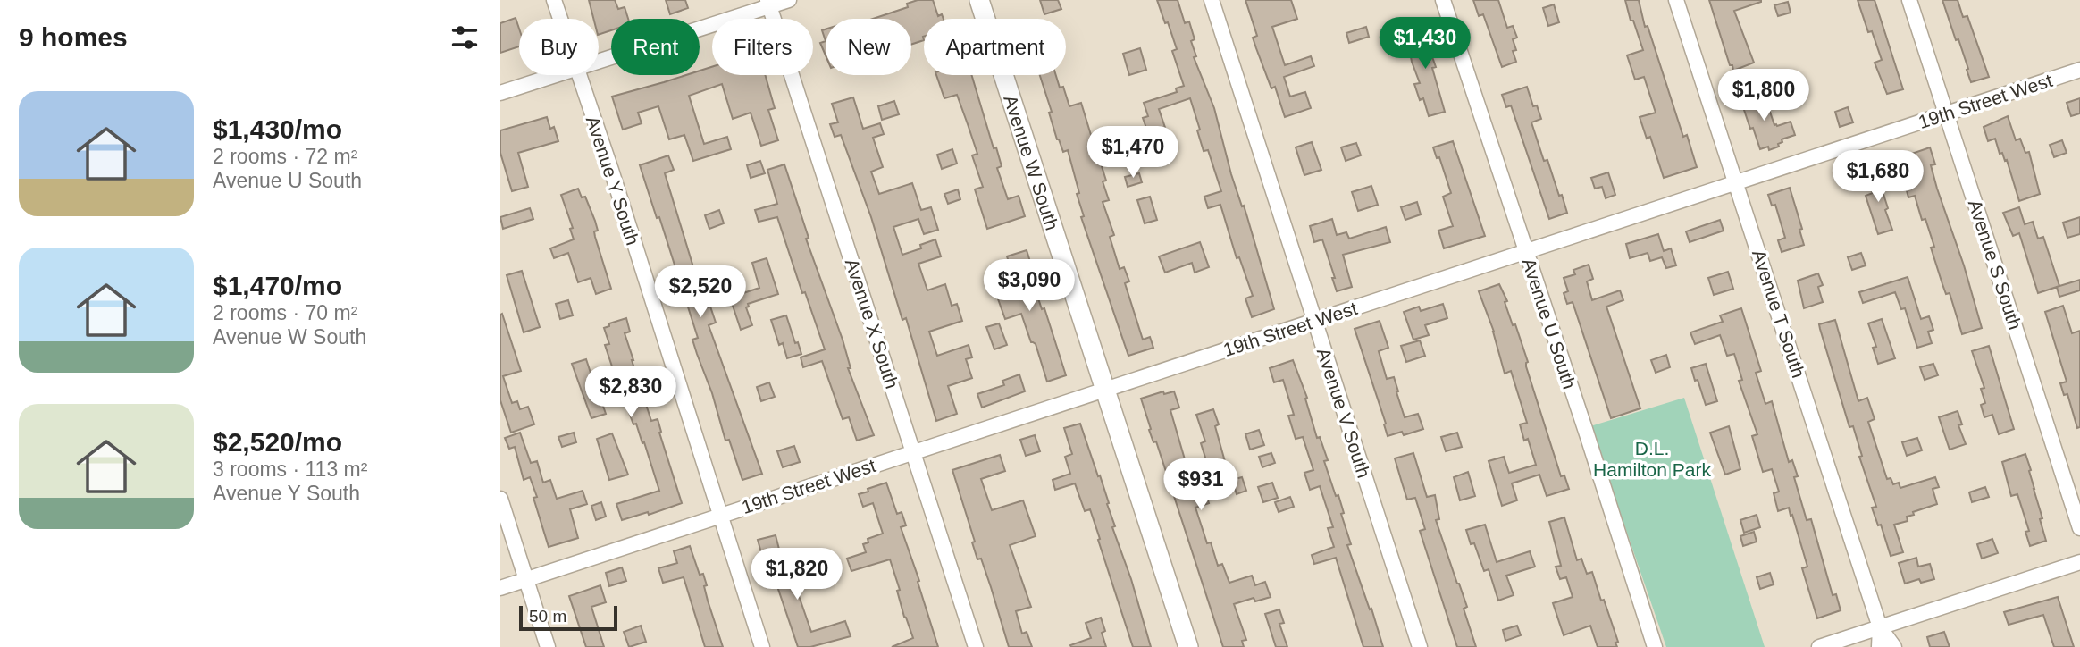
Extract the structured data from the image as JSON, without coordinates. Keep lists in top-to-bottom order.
{
  "streets": {
    "street": [
      "19th Street West",
      "Avenue W South",
      "Avenue Y South",
      "Avenue S South",
      "Avenue T South",
      "Avenue X South",
      "Avenue U South",
      "Avenue V South"
    ]
  },
  "crossings": [
    ["19th Street West", "Avenue W South"],
    ["19th Street West", "Avenue Y South"],
    ["19th Street West", "Avenue S South"],
    ["19th Street West", "Avenue T South"],
    ["19th Street West", "Avenue X South"],
    ["19th Street West", "Avenue U South"],
    ["19th Street West", "Avenue V South"]
  ],
  "parks": ["D.L. Hamilton Park"],
  "scale_bar": "50 m",
  "page": {
    "heading": "9 homes",
    "price": [
      "$1,430",
      "$1,800",
      "$1,470",
      "$1,680",
      "$3,090",
      "$2,520",
      "$2,830",
      "$931",
      "$1,820"
    ],
    "chip": [
      "Buy",
      "Rent",
      "Filters",
      "New",
      "Apartment"
    ],
    "list": [
      {
        "name": "$1,430/mo",
        "note": "2 rooms · 72 m² · Avenue U South"
      },
      {
        "name": "$1,470/mo",
        "note": "2 rooms · 70 m² · Avenue W South"
      },
      {
        "name": "$2,520/mo",
        "note": "3 rooms · 113 m² · Avenue Y South"
      }
    ],
    "scale": "50 m"
  }
}
